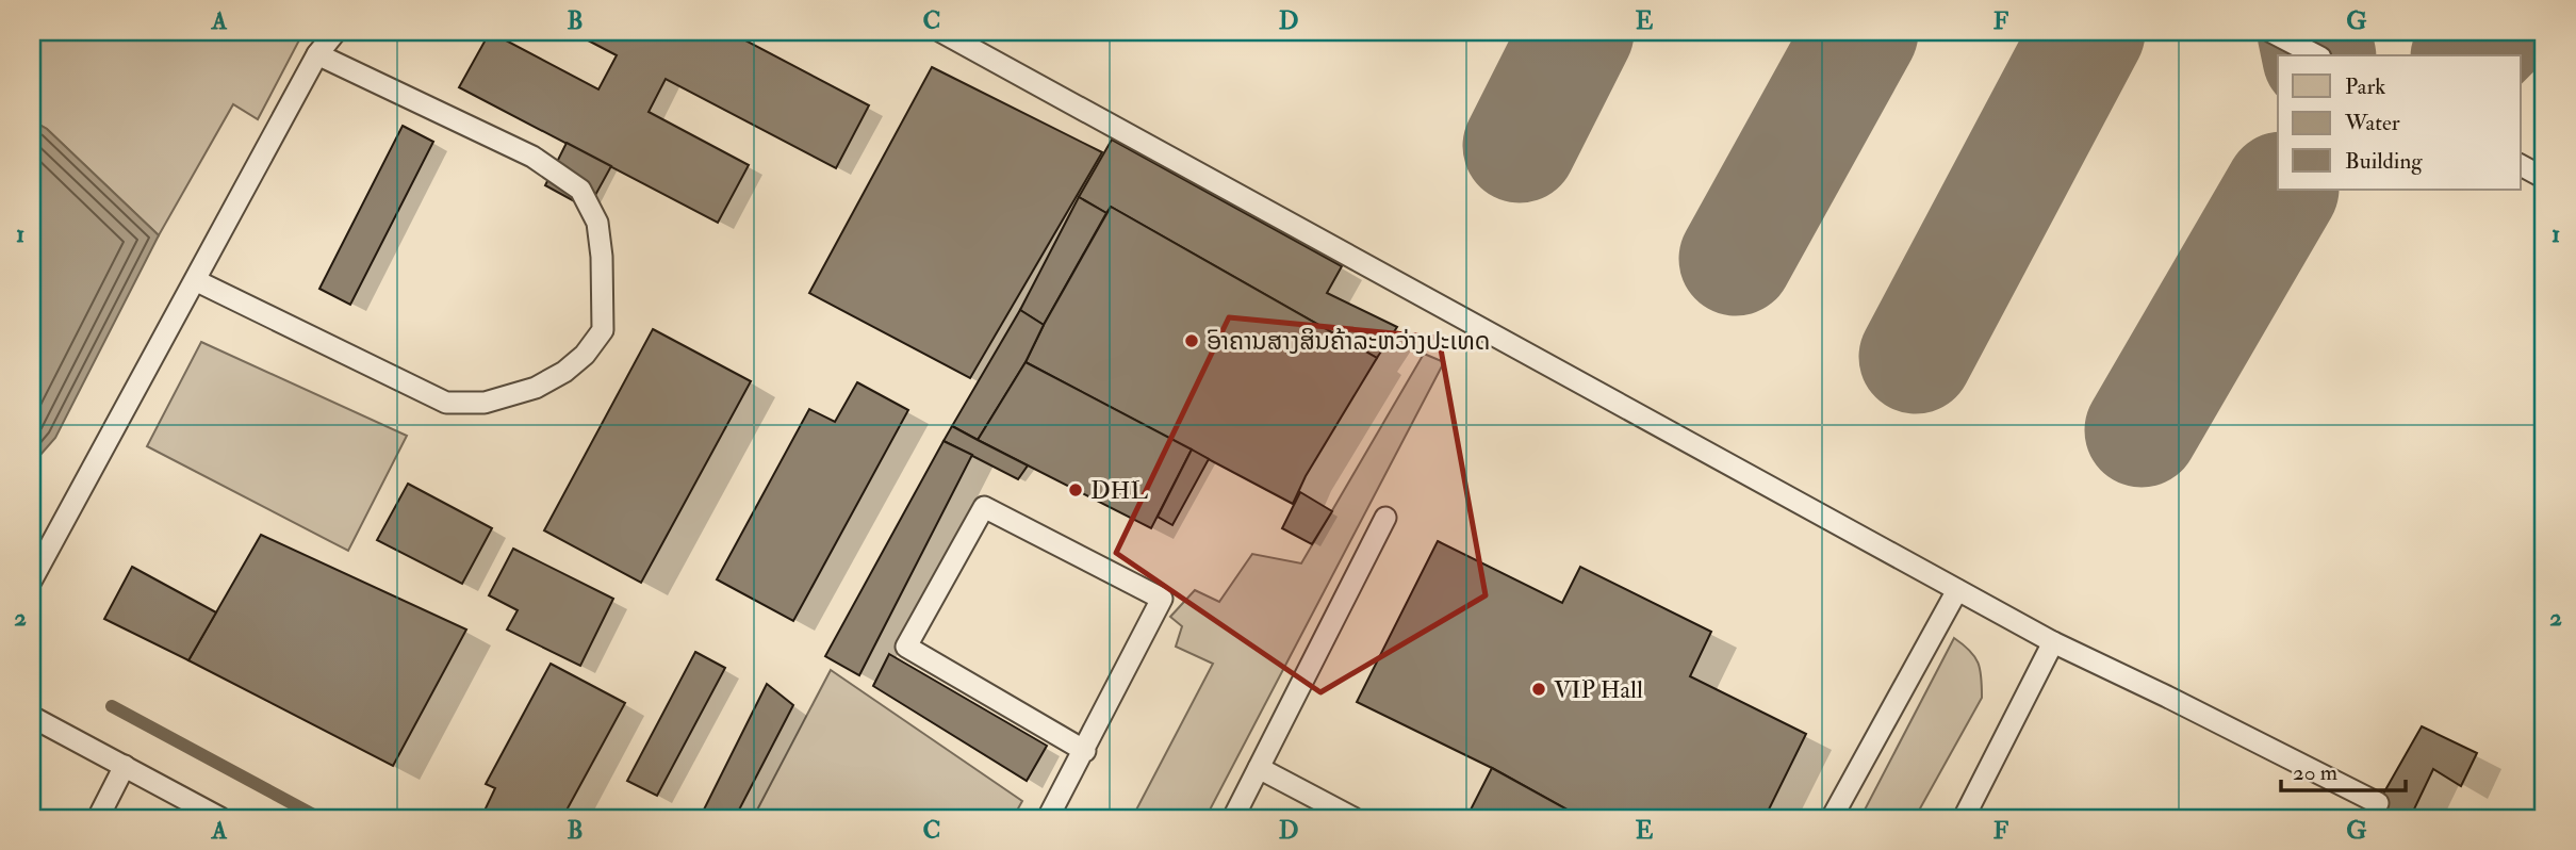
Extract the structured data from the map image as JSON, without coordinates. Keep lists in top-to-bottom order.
{
  "places": ["ົອາຄານສາງສິນຄ້າລະຫວ່າງປະເທດ", "DHL", "VIP Hall"],
  "legend": ["Park", "Water", "Building"],
  "scale_bar": "20 m",
  "grid": {
    "columns": [
      "A",
      "B",
      "C",
      "D",
      "E",
      "F",
      "G"
    ],
    "rows": ["1", "2"]
  }
}
